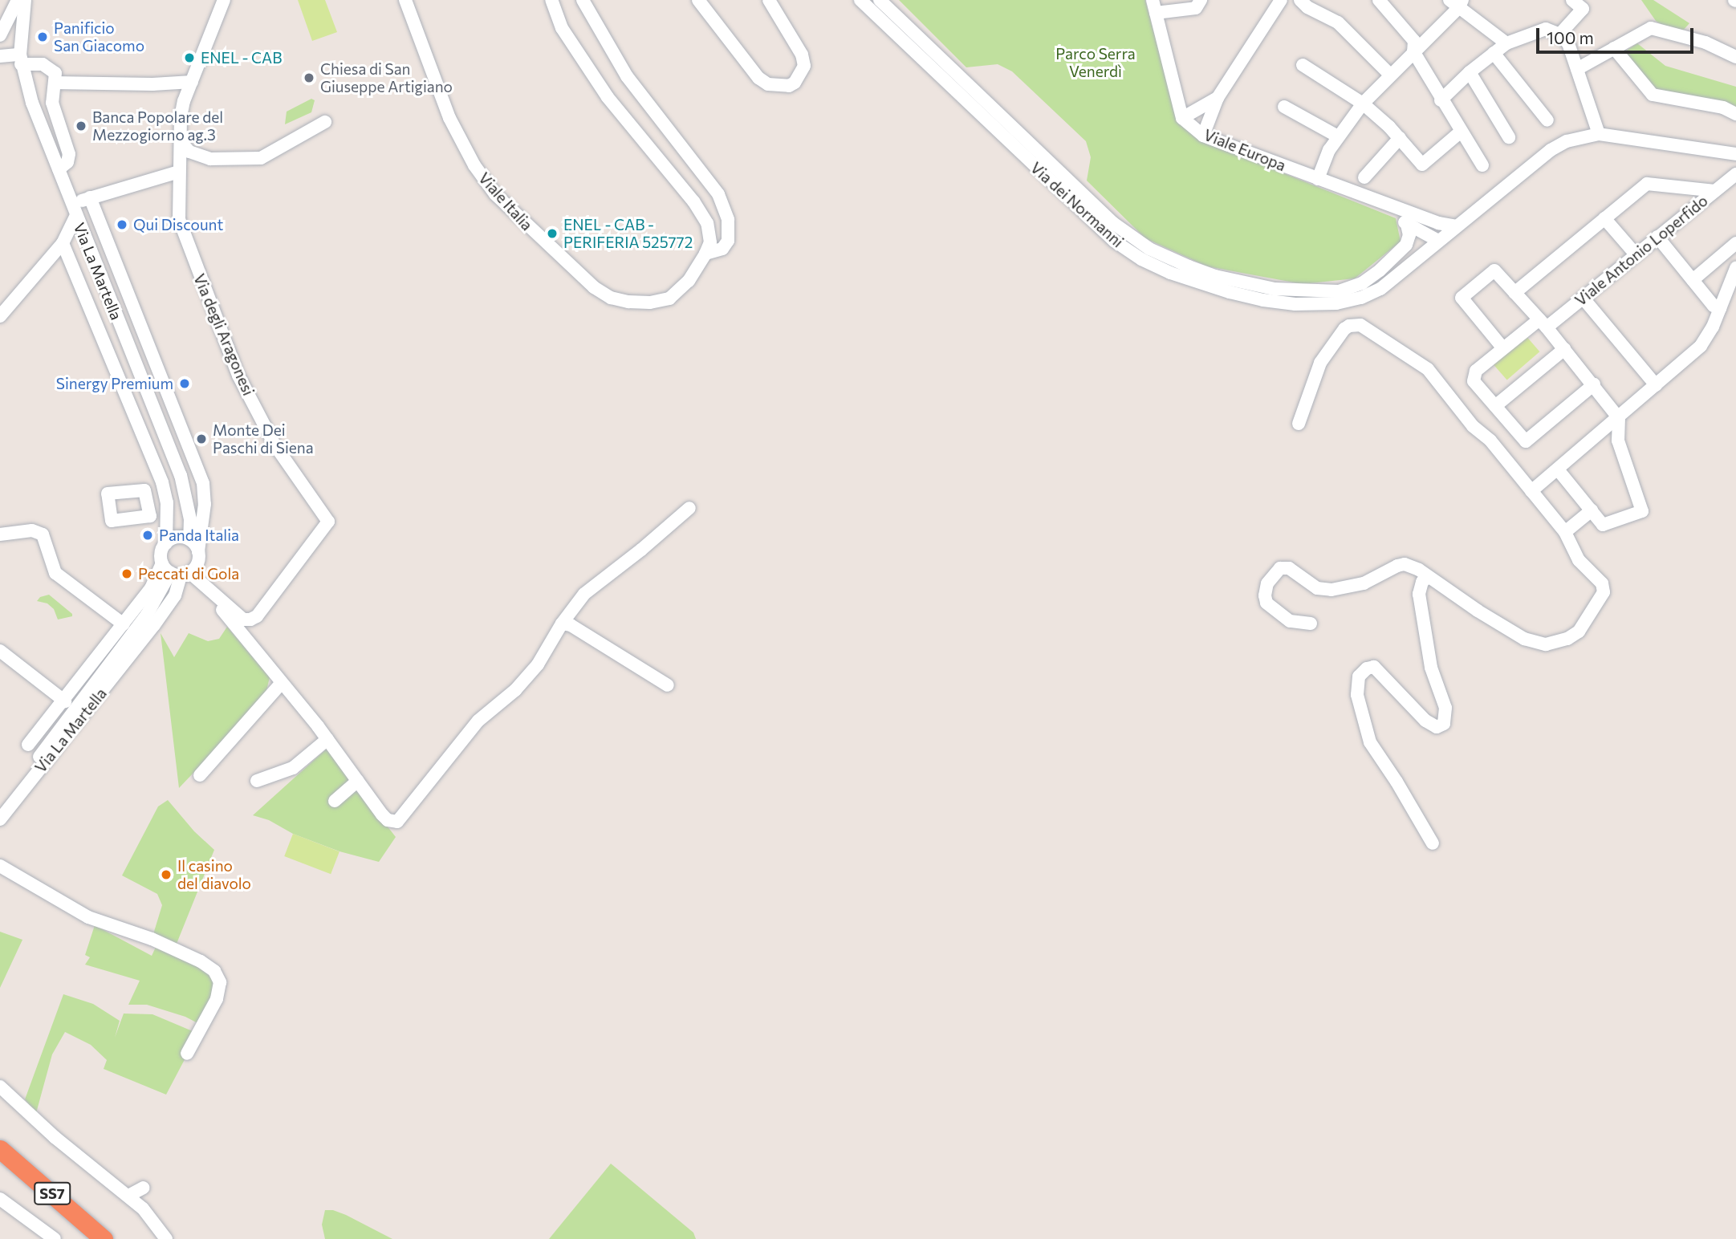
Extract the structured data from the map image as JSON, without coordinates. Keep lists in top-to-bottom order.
{
  "streets": {
    "highway": ["SS7"],
    "street": [
      "Viale Europa",
      "Viale Italia",
      "Via dei Normanni",
      "Viale Antonio Loperfido",
      "Via La Martella",
      "Via degli Aragonesi"
    ]
  },
  "crossings": [
    ["Viale Europa", "Via dei Normanni"],
    ["Via La Martella", "Via degli Aragonesi"]
  ],
  "parks": ["Parco Serra Venerdì"],
  "places": [
    "Panificio San Giacomo",
    "ENEL - CAB",
    "Chiesa di San Giuseppe Artigiano",
    "Banca Popolare del Mezzogiorno ag.3",
    "Qui Discount",
    "ENEL - CAB - PERIFERIA 525772",
    "Sinergy Premium",
    "Monte Dei Paschi di Siena",
    "Panda Italia",
    "Peccati di Gola",
    "Il casino del diavolo"
  ],
  "scale_bar": "100 m"
}
